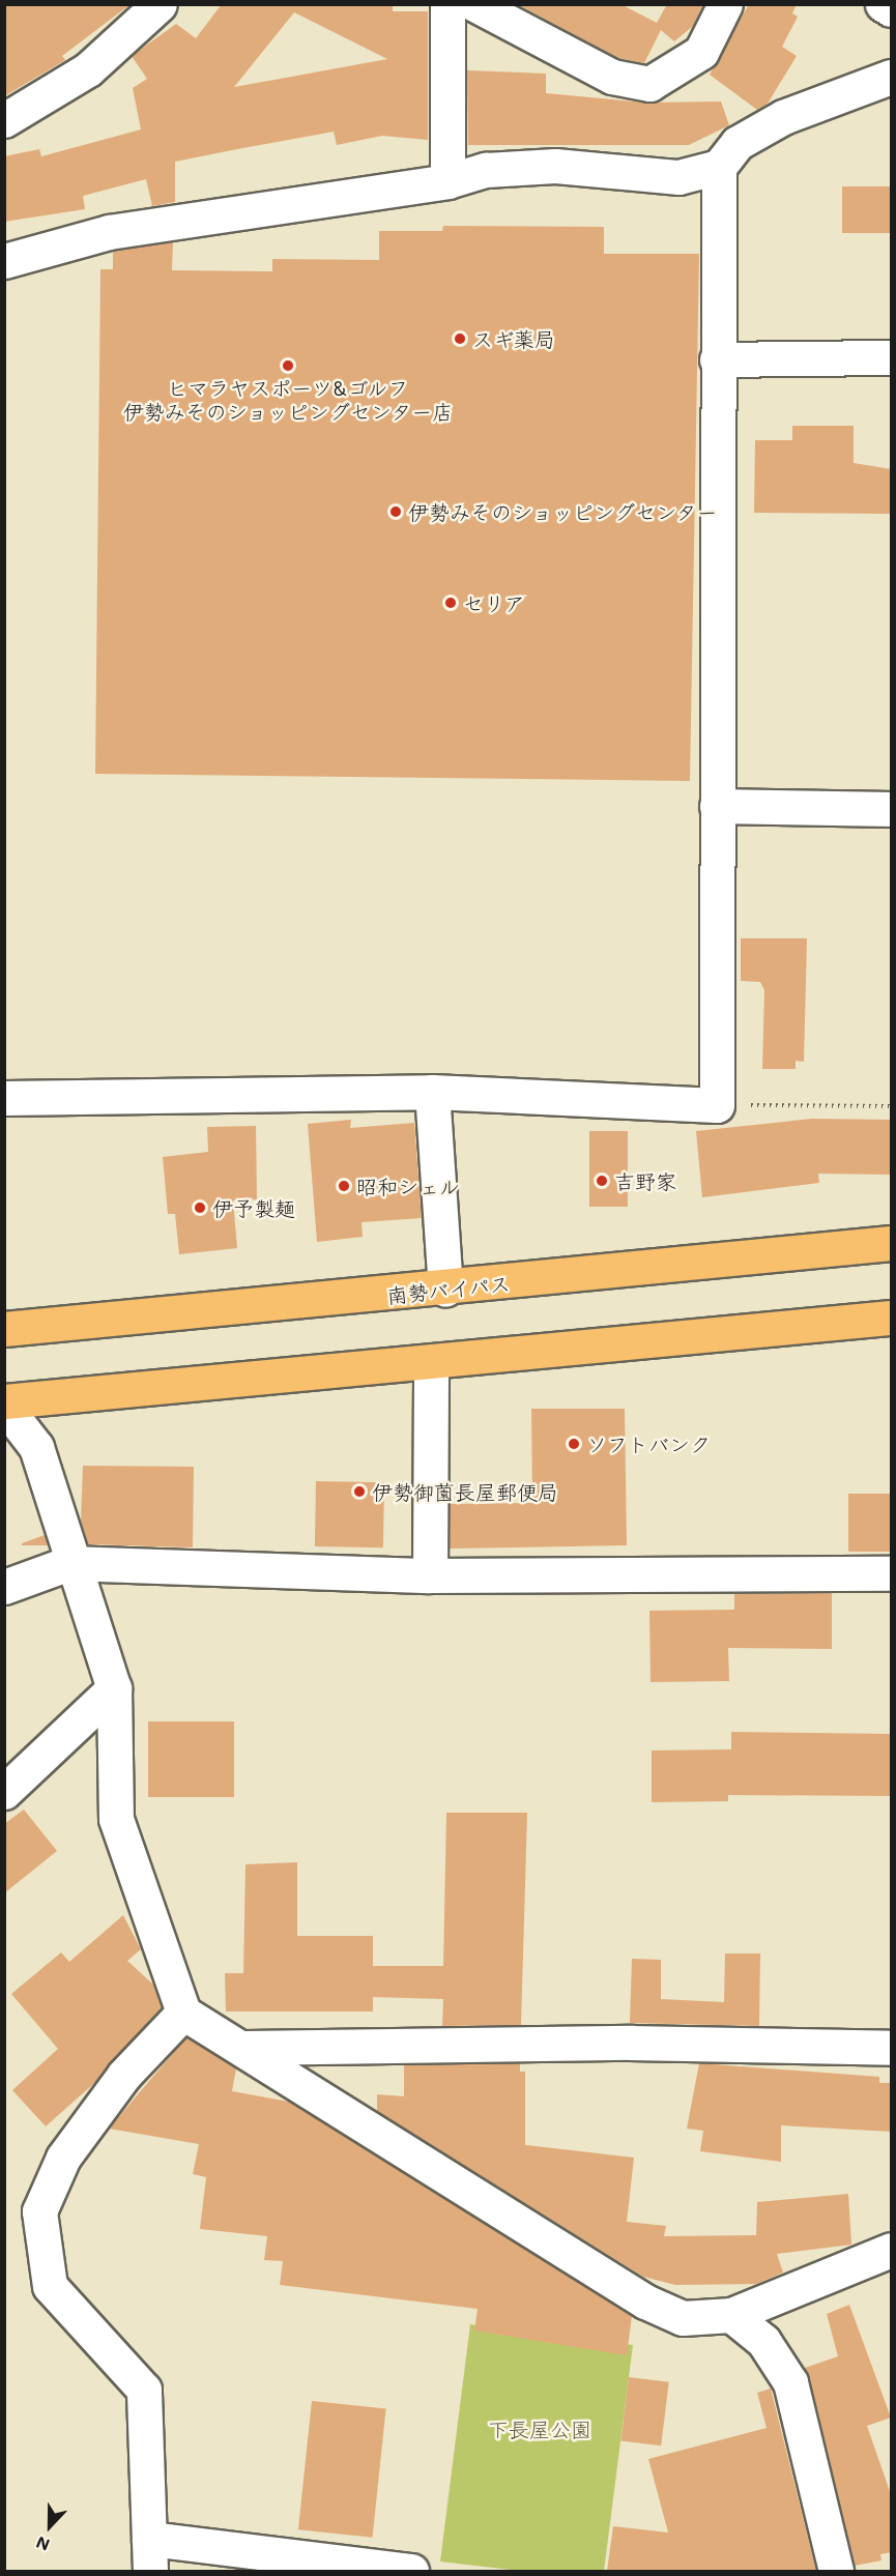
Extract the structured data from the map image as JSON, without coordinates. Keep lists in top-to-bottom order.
{
  "streets": {
    "highway": ["南勢バイパス"]
  },
  "parks": ["下長屋公園"],
  "places": [
    "スギ薬局",
    "ヒマラヤスポーツ&ゴルフ 伊勢みそのショッピングセンター店",
    "伊勢みそのショッピングセンター",
    "セリア",
    "吉野家",
    "昭和シェル",
    "伊予製麺",
    "ソフトバンク",
    "伊勢御薗長屋郵便局"
  ],
  "north": "bottom"
}
